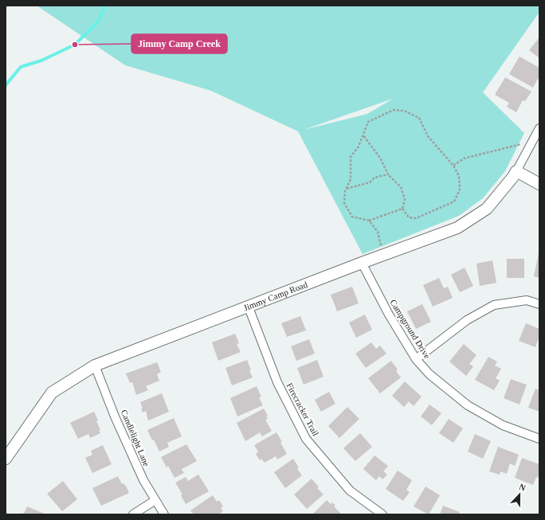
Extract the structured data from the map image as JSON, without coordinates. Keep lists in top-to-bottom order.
{
  "streets": {
    "street": [
      "Jimmy Camp Road",
      "Campground Drive",
      "Firecracker Trail",
      "Candlelight Lane"
    ]
  },
  "crossings": [
    ["Jimmy Camp Road", "Campground Drive"],
    ["Jimmy Camp Road", "Firecracker Trail"],
    ["Jimmy Camp Road", "Candlelight Lane"]
  ],
  "places": ["Jimmy Camp Creek"],
  "north": "top"
}
